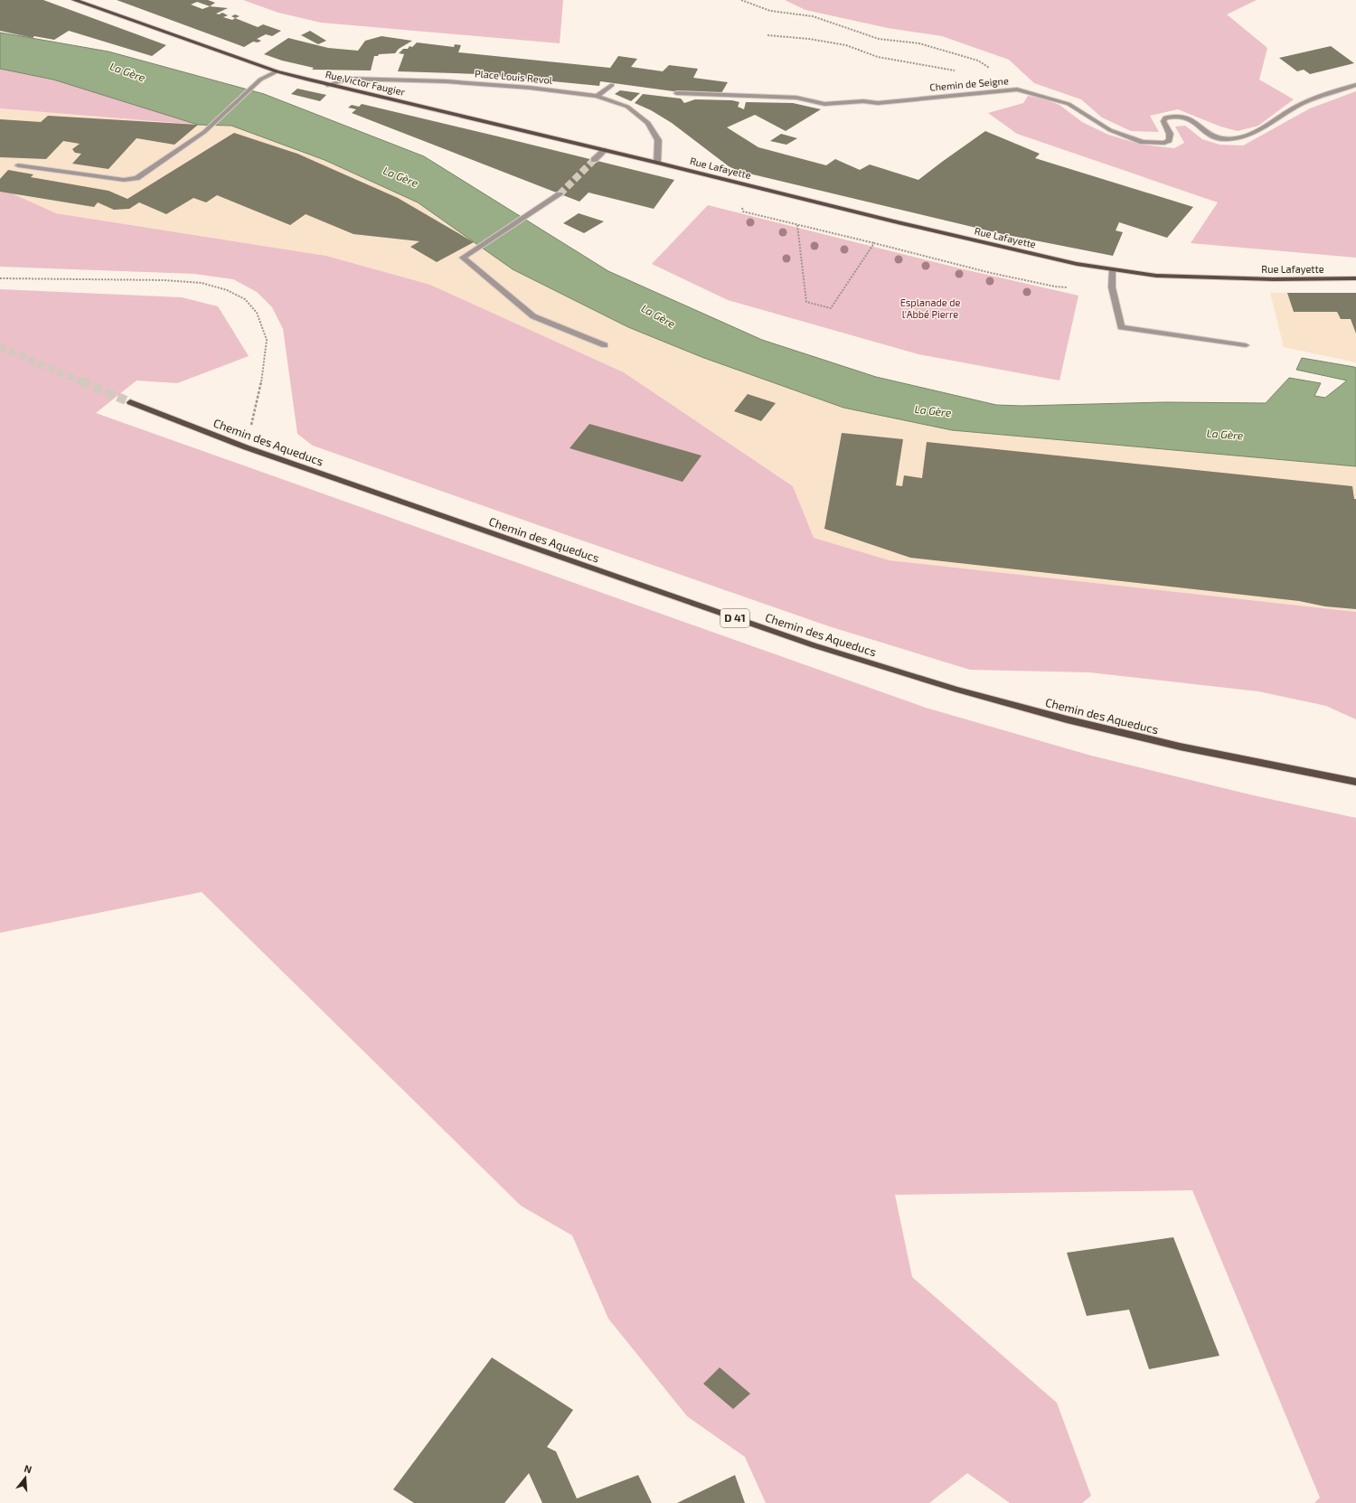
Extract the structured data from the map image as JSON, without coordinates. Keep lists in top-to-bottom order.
{
  "streets": {
    "main road": [
      "Rue Victor Faugier",
      "Rue Lafayette",
      "Chemin des Aqueducs",
      "D 41"
    ],
    "street": ["Place Louis Revol", "Chemin de Seigne"]
  },
  "crossings": [
    ["Place Louis Revol", "Rue Victor Faugier"],
    ["Place Louis Revol", "Rue Lafayette"],
    ["Rue Victor Faugier", "Rue Lafayette"]
  ],
  "water": ["La Gère"],
  "parks": ["Esplanade de l'Abbé Pierre"],
  "north": "top"
}
